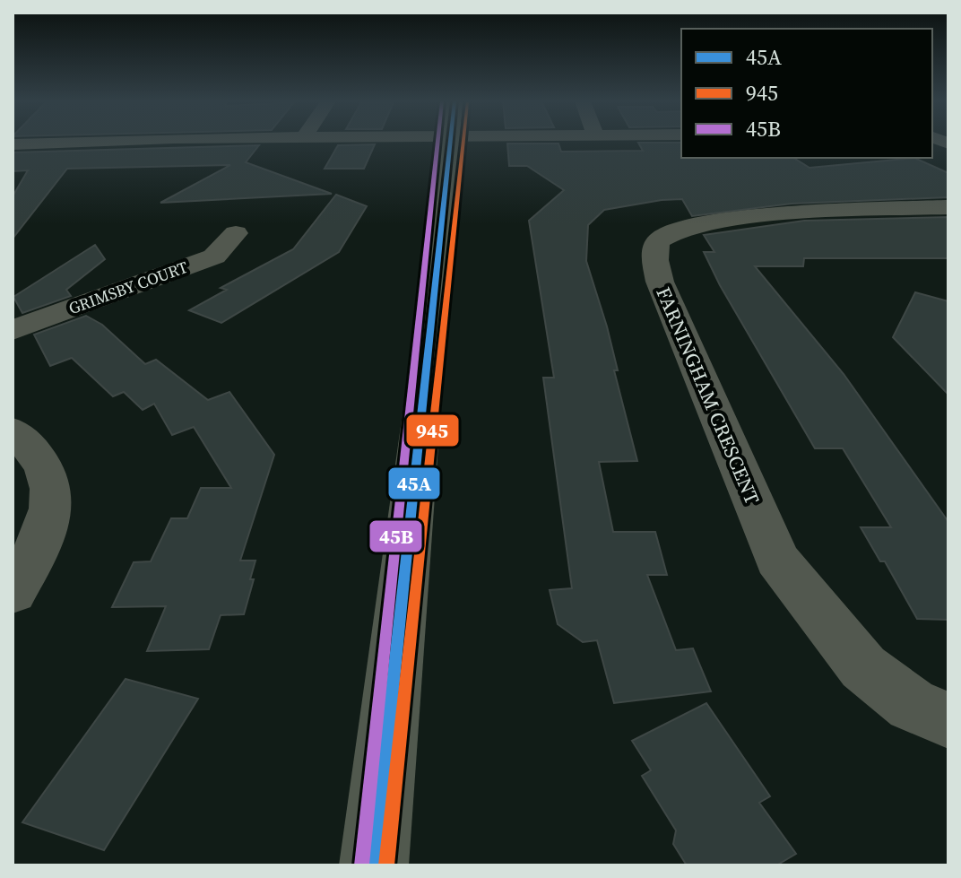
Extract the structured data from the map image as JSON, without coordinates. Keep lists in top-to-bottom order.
{
  "streets": {
    "street": ["GRIMSBY COURT", "FARNINGHAM CRESCENT"]
  },
  "lines": ["transit line 45A", "transit line 945", "transit line 45B"],
  "legend": ["45A", "945", "45B"]
}
